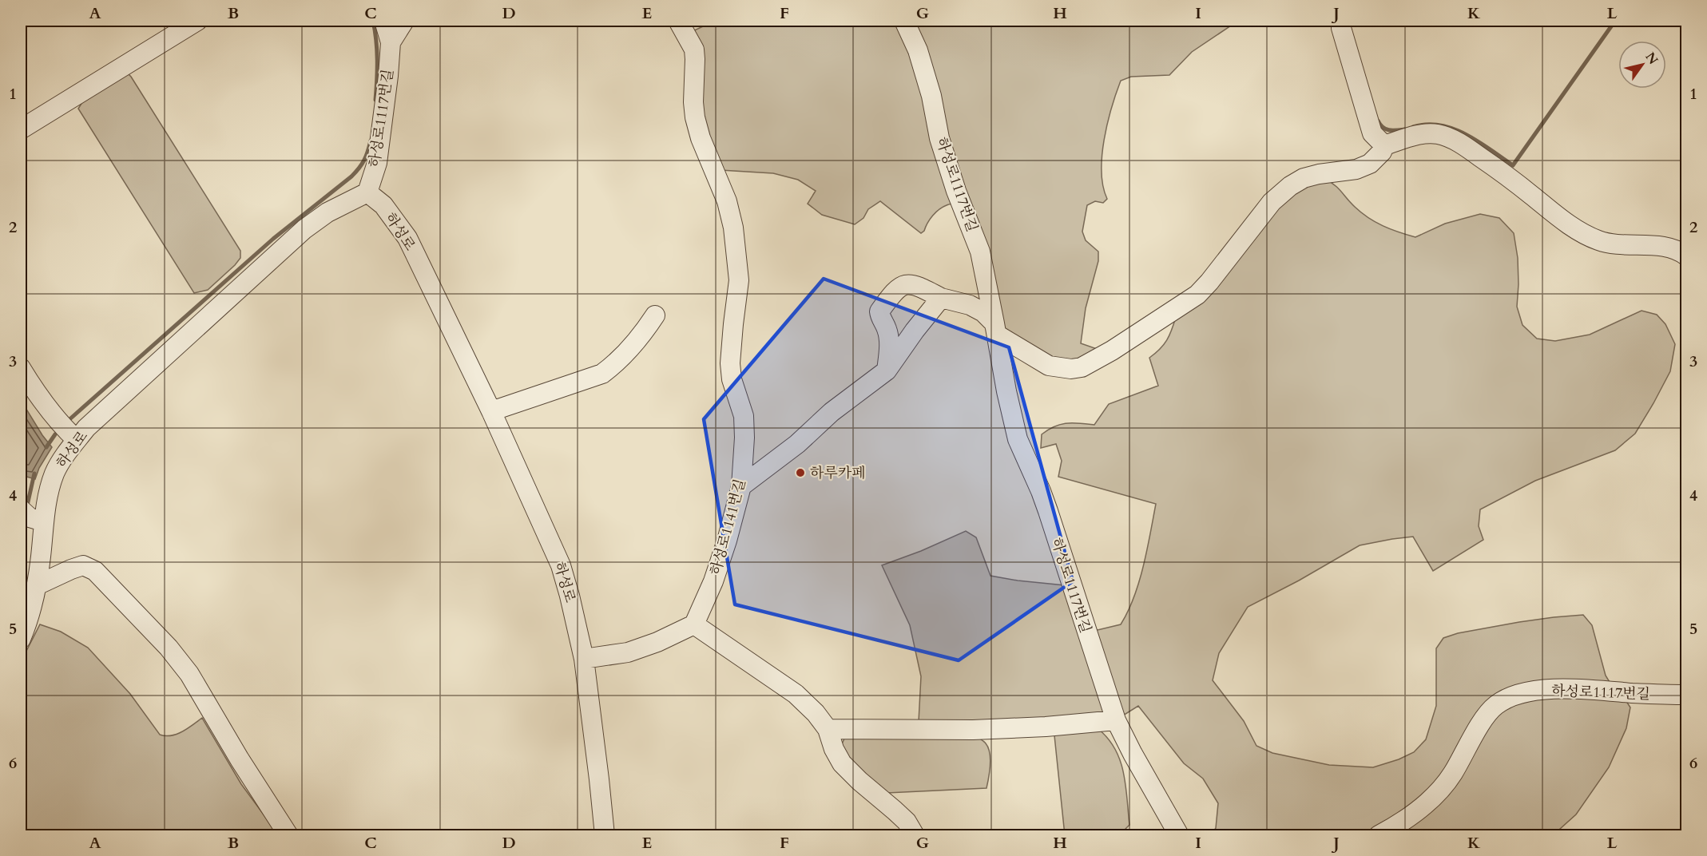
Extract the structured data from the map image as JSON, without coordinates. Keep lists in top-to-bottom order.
{
  "streets": {
    "street": ["하성로1117번길", "하성로", "하성로1141번길"]
  },
  "crossings": [
    ["하성로1117번길", "하성로"]
  ],
  "places": ["하루카페"],
  "north": "top right",
  "grid": {
    "columns": [
      "A",
      "B",
      "C",
      "D",
      "E",
      "F",
      "G",
      "H",
      "I",
      "J",
      "K",
      "L"
    ],
    "rows": [
      "1",
      "2",
      "3",
      "4",
      "5",
      "6"
    ]
  }
}
